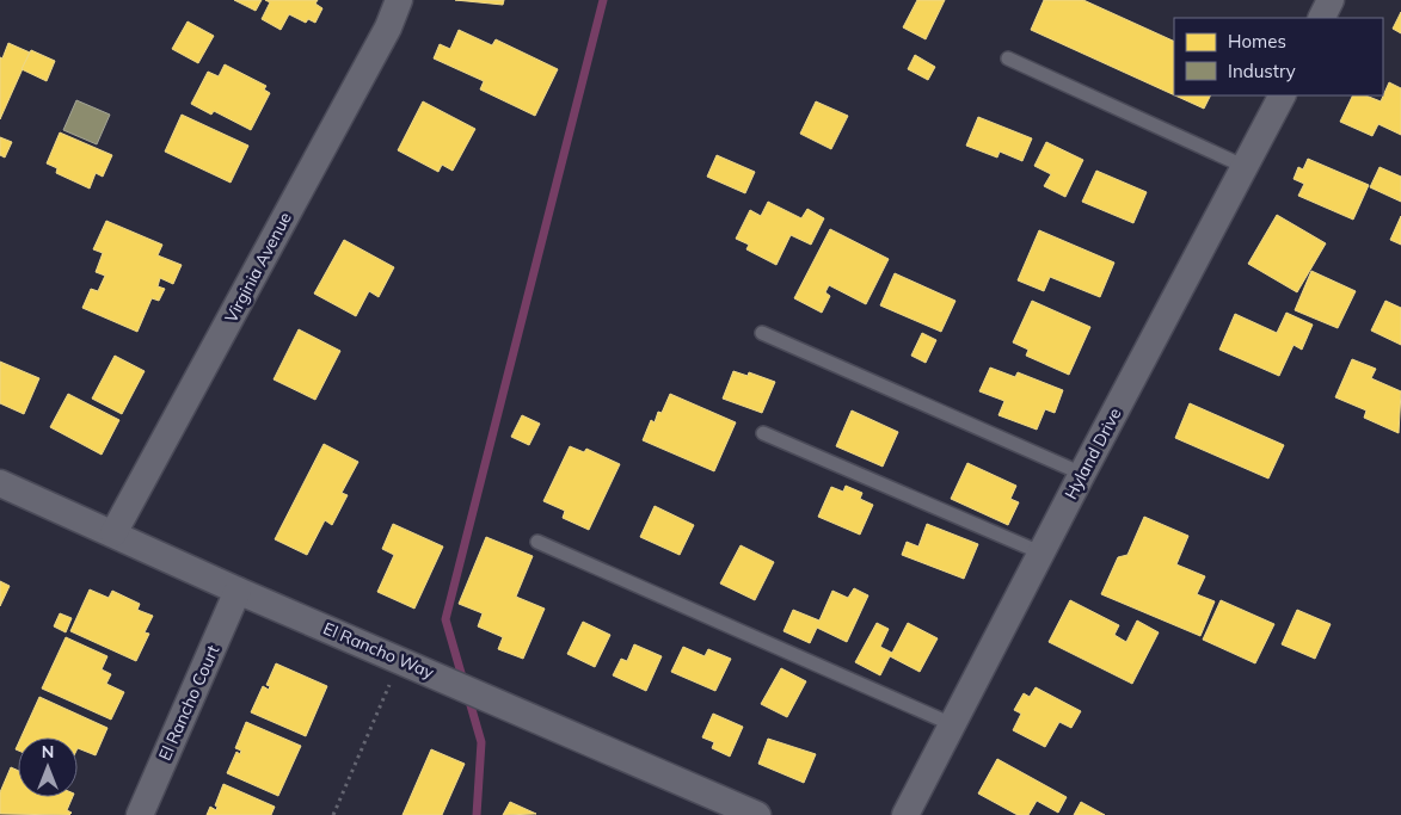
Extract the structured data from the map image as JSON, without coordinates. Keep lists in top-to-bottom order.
{
  "streets": {
    "street": [
      "Virginia Avenue",
      "Hyland Drive",
      "El Rancho Way",
      "El Rancho Court"
    ]
  },
  "crossings": [
    ["Virginia Avenue", "El Rancho Way"],
    ["El Rancho Way", "El Rancho Court"]
  ],
  "legend": ["Homes", "Industry"],
  "north": "top"
}
